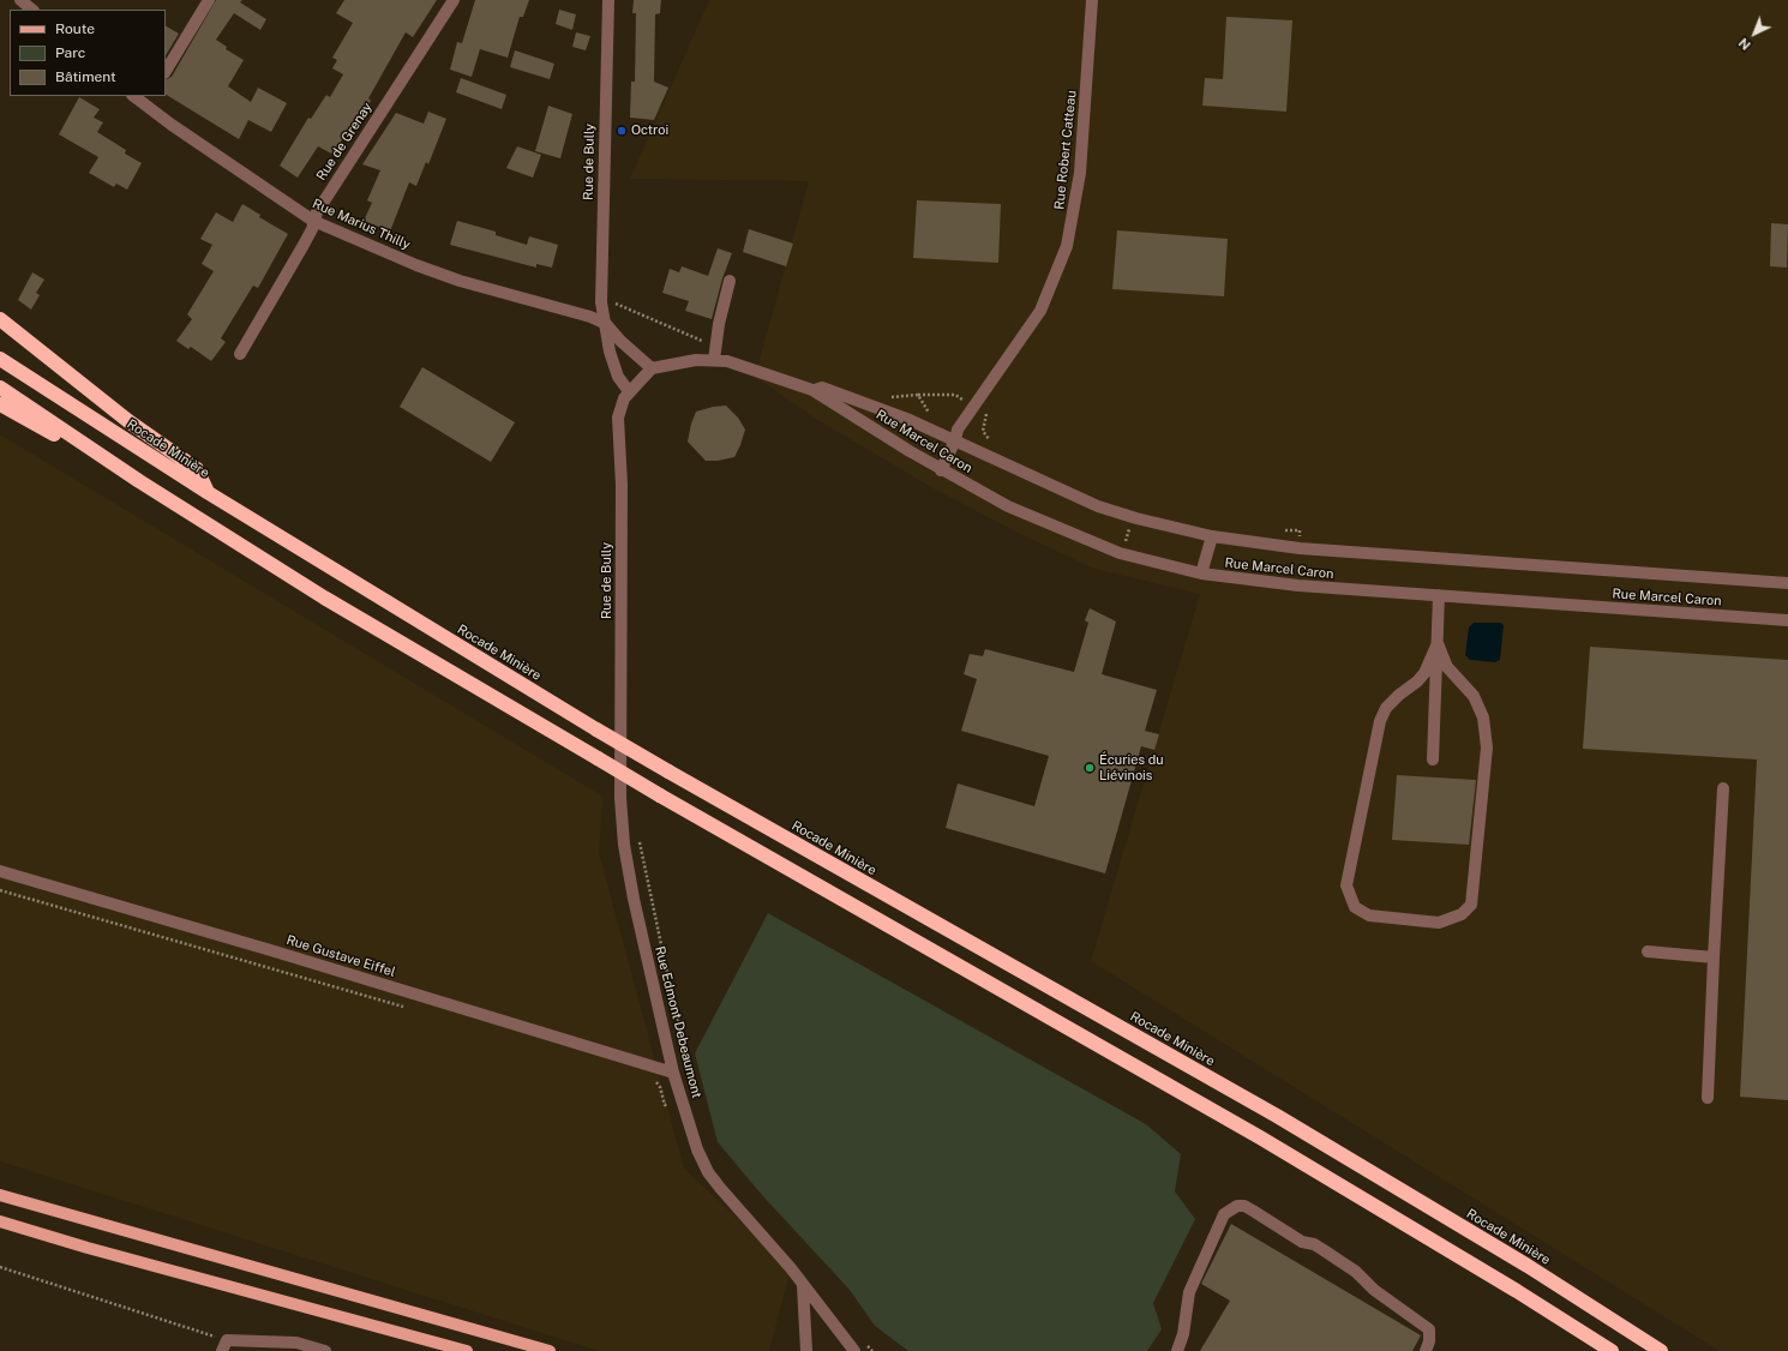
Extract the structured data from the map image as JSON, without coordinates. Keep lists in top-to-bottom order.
{
  "streets": {
    "highway": ["Rocade Minière"],
    "street": [
      "Rue de Grenay",
      "Rue Robert Catteau",
      "Rue de Bully",
      "Rue Marius Thilly",
      "Rue Marcel Caron",
      "Rue Gustave Eiffel",
      "Rue Edmont Debeaumont"
    ]
  },
  "crossings": [
    ["Rue de Grenay", "Rue Marius Thilly"],
    ["Rue Robert Catteau", "Rue Marcel Caron"],
    ["Rue de Bully", "Rue Marius Thilly"],
    ["Rue de Bully", "Rue Marcel Caron"],
    ["Rue de Bully", "Rue Edmont Debeaumont"],
    ["Rue Gustave Eiffel", "Rue Edmont Debeaumont"]
  ],
  "places": ["Octroi", "Écuries du Liévinois"],
  "legend": ["Route", "Parc", "Bâtiment"],
  "north": "bottom left"
}
